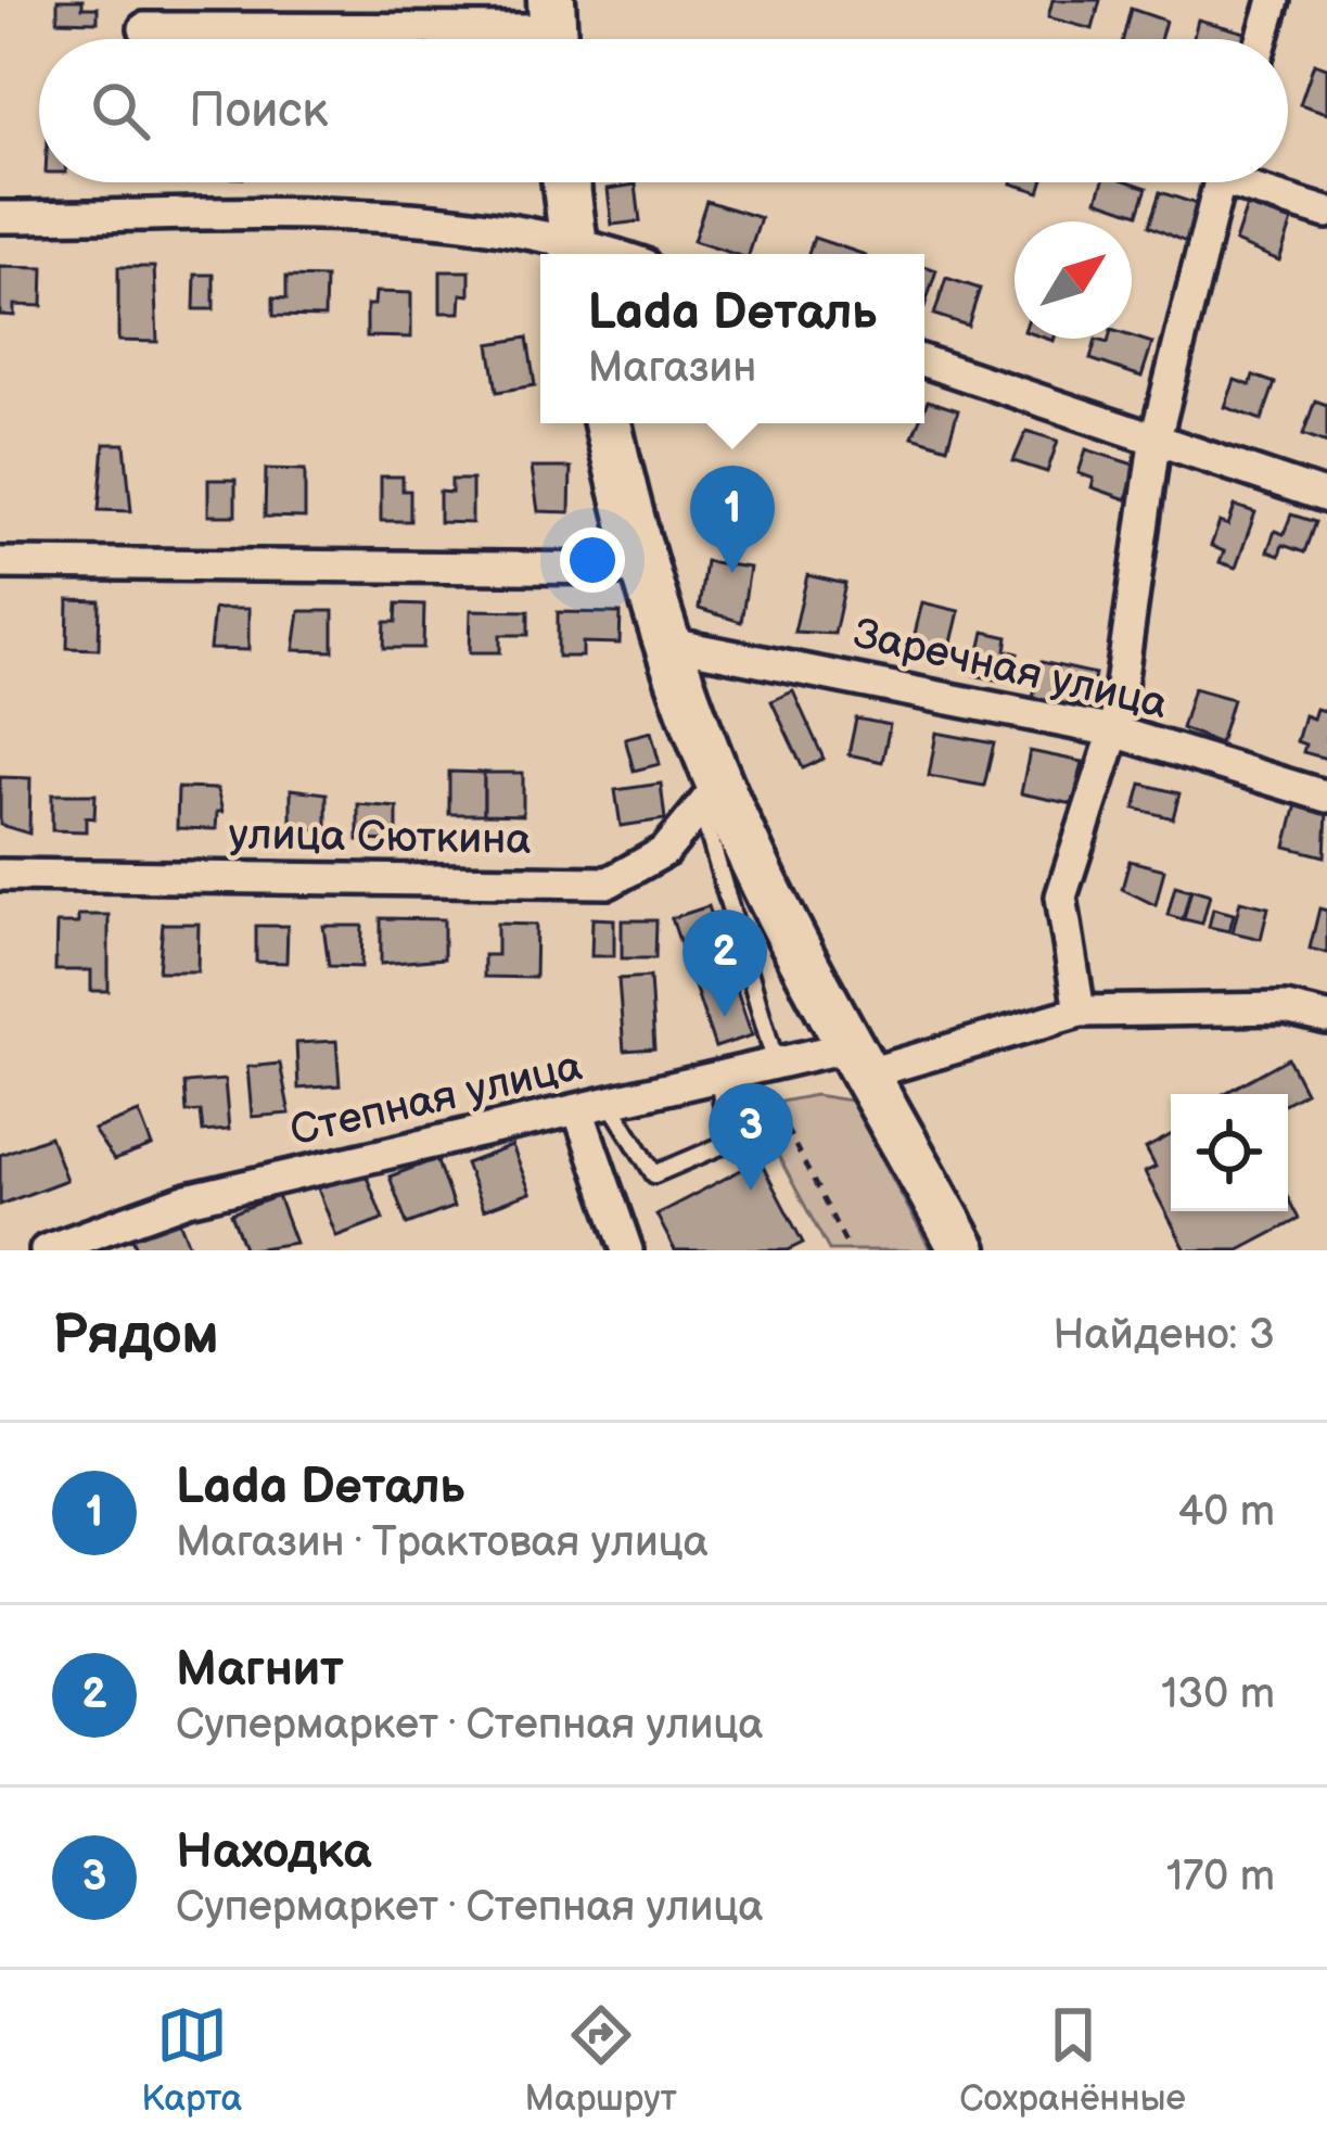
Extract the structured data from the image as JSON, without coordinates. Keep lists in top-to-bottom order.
{
  "streets": {
    "street": ["Заречная улица", "улица Сюткина", "Степная улица"]
  },
  "north": "top right",
  "page": {
    "search": "Поиск",
    "popup": ["Lada Dеталь", "Магазин"],
    "pins": ["1", "2", "3"],
    "heading": ["Рядом", "Найдено: 3"],
    "list": [
      {
        "mark": "1",
        "name": "Lada Dеталь",
        "note": "Магазин · Трактовая улица",
        "value": "40 m"
      },
      {
        "mark": "2",
        "name": "Магнит",
        "note": "Супермаркет · Степная улица",
        "value": "130 m"
      },
      {
        "mark": "3",
        "name": "Находка",
        "note": "Супермаркет · Степная улица",
        "value": "170 m"
      }
    ],
    "nav": ["Карта", "Маршрут", "Сохранённые"]
  }
}
